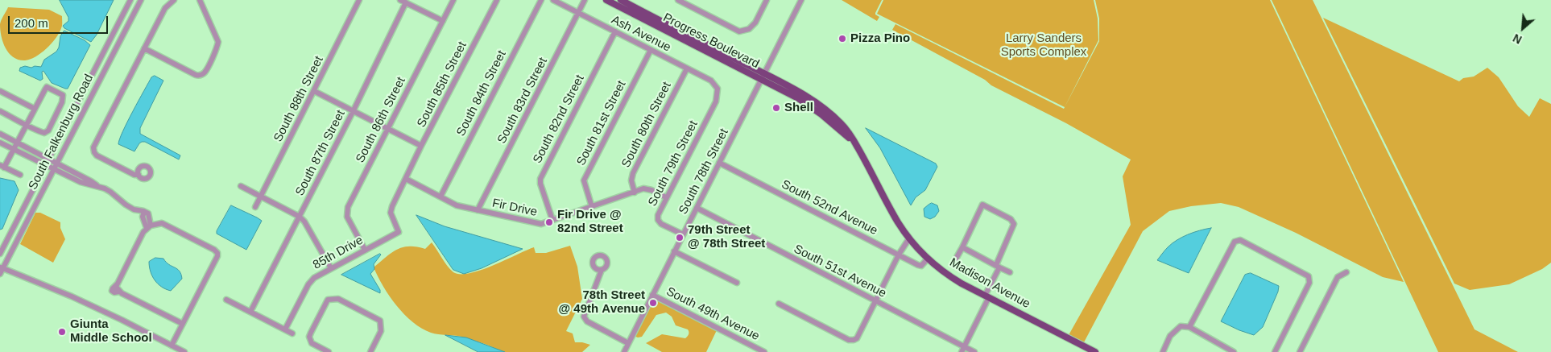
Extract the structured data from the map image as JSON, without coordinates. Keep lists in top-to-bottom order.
{
  "streets": {
    "main road": ["Progress Boulevard", "Madison Avenue"],
    "street": [
      "Ash Avenue",
      "South 85th Street",
      "South 84th Street",
      "South 88th Street",
      "South 83rd Street",
      "South 82nd Street",
      "South 86th Street",
      "South 81st Street",
      "South 80th Street",
      "South Falkenburg Road",
      "South 87th Street",
      "South 79th Street",
      "South 78th Street",
      "Fir Drive",
      "South 52nd Avenue",
      "85th Drive",
      "South 51st Avenue",
      "South 49th Avenue"
    ]
  },
  "crossings": [
    ["Ash Avenue", "South 83rd Street"],
    ["Ash Avenue", "South 82nd Street"],
    ["Ash Avenue", "South 81st Street"],
    ["Ash Avenue", "South 80th Street"],
    ["Ash Avenue", "South 79th Street"],
    ["Progress Boulevard", "South 78th Street"],
    ["Progress Boulevard", "Madison Avenue"],
    ["South 85th Street", "Fir Drive"],
    ["South 85th Street", "85th Drive"],
    ["South 84th Street", "Fir Drive"],
    ["South 83rd Street", "Fir Drive"],
    ["South 82nd Street", "Fir Drive"],
    ["South 86th Street", "85th Drive"],
    ["South 81st Street", "Fir Drive"],
    ["South 80th Street", "Fir Drive"],
    ["South 79th Street", "South 78th Street"],
    ["South 79th Street", "Fir Drive"],
    ["South 78th Street", "South 52nd Avenue"],
    ["South 78th Street", "South 51st Avenue"],
    ["South 78th Street", "Madison Avenue"],
    ["South 78th Street", "South 49th Avenue"],
    ["South 52nd Avenue", "Madison Avenue"]
  ],
  "parks": ["Larry Sanders Sports Complex"],
  "places": [
    "Pizza Pino",
    "Shell",
    "Fir Drive @ 82nd Street",
    "79th Street @ 78th Street",
    "78th Street @ 49th Avenue",
    "Giunta Middle School"
  ],
  "scale_bar": "200 m",
  "north": "bottom left"
}
